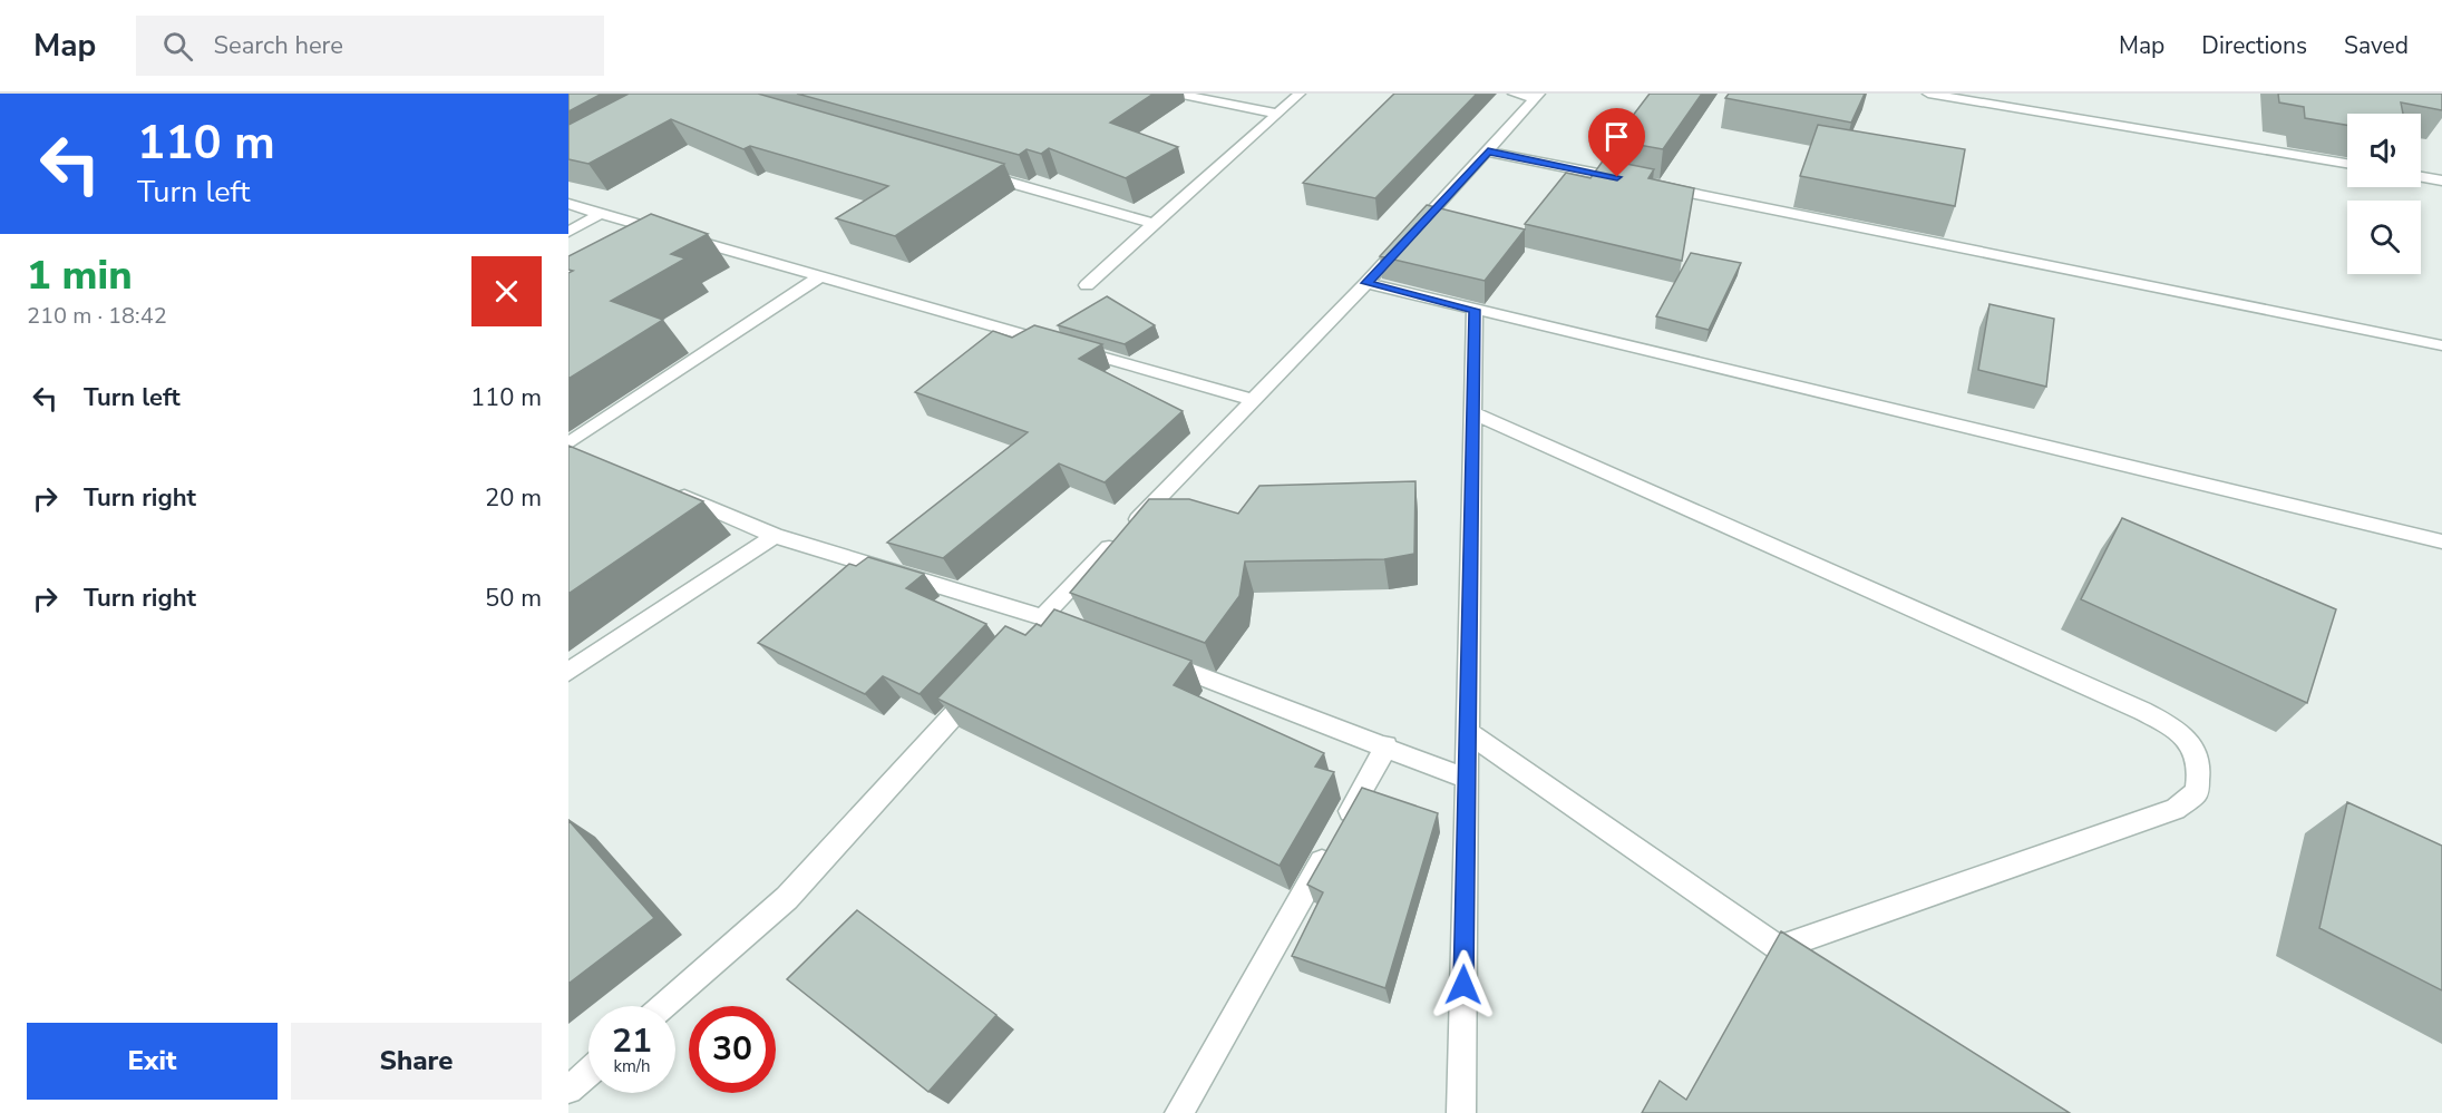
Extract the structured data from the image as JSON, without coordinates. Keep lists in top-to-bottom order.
{
  "page": {
    "header": "Map",
    "search": "Search here",
    "nav": ["Map", "Directions", "Saved"],
    "turn": ["110 m", "Turn left"],
    "heading": ["1 min", "210 m · 18:42"],
    "list": [
      {
        "name": "Turn left",
        "value": "110 m"
      },
      {
        "name": "Turn right",
        "value": "20 m"
      },
      {
        "name": "Turn right",
        "value": "50 m"
      }
    ],
    "speed": "21 km/h",
    "limit": "30",
    "buttons": ["Exit", "Share"]
  }
}
